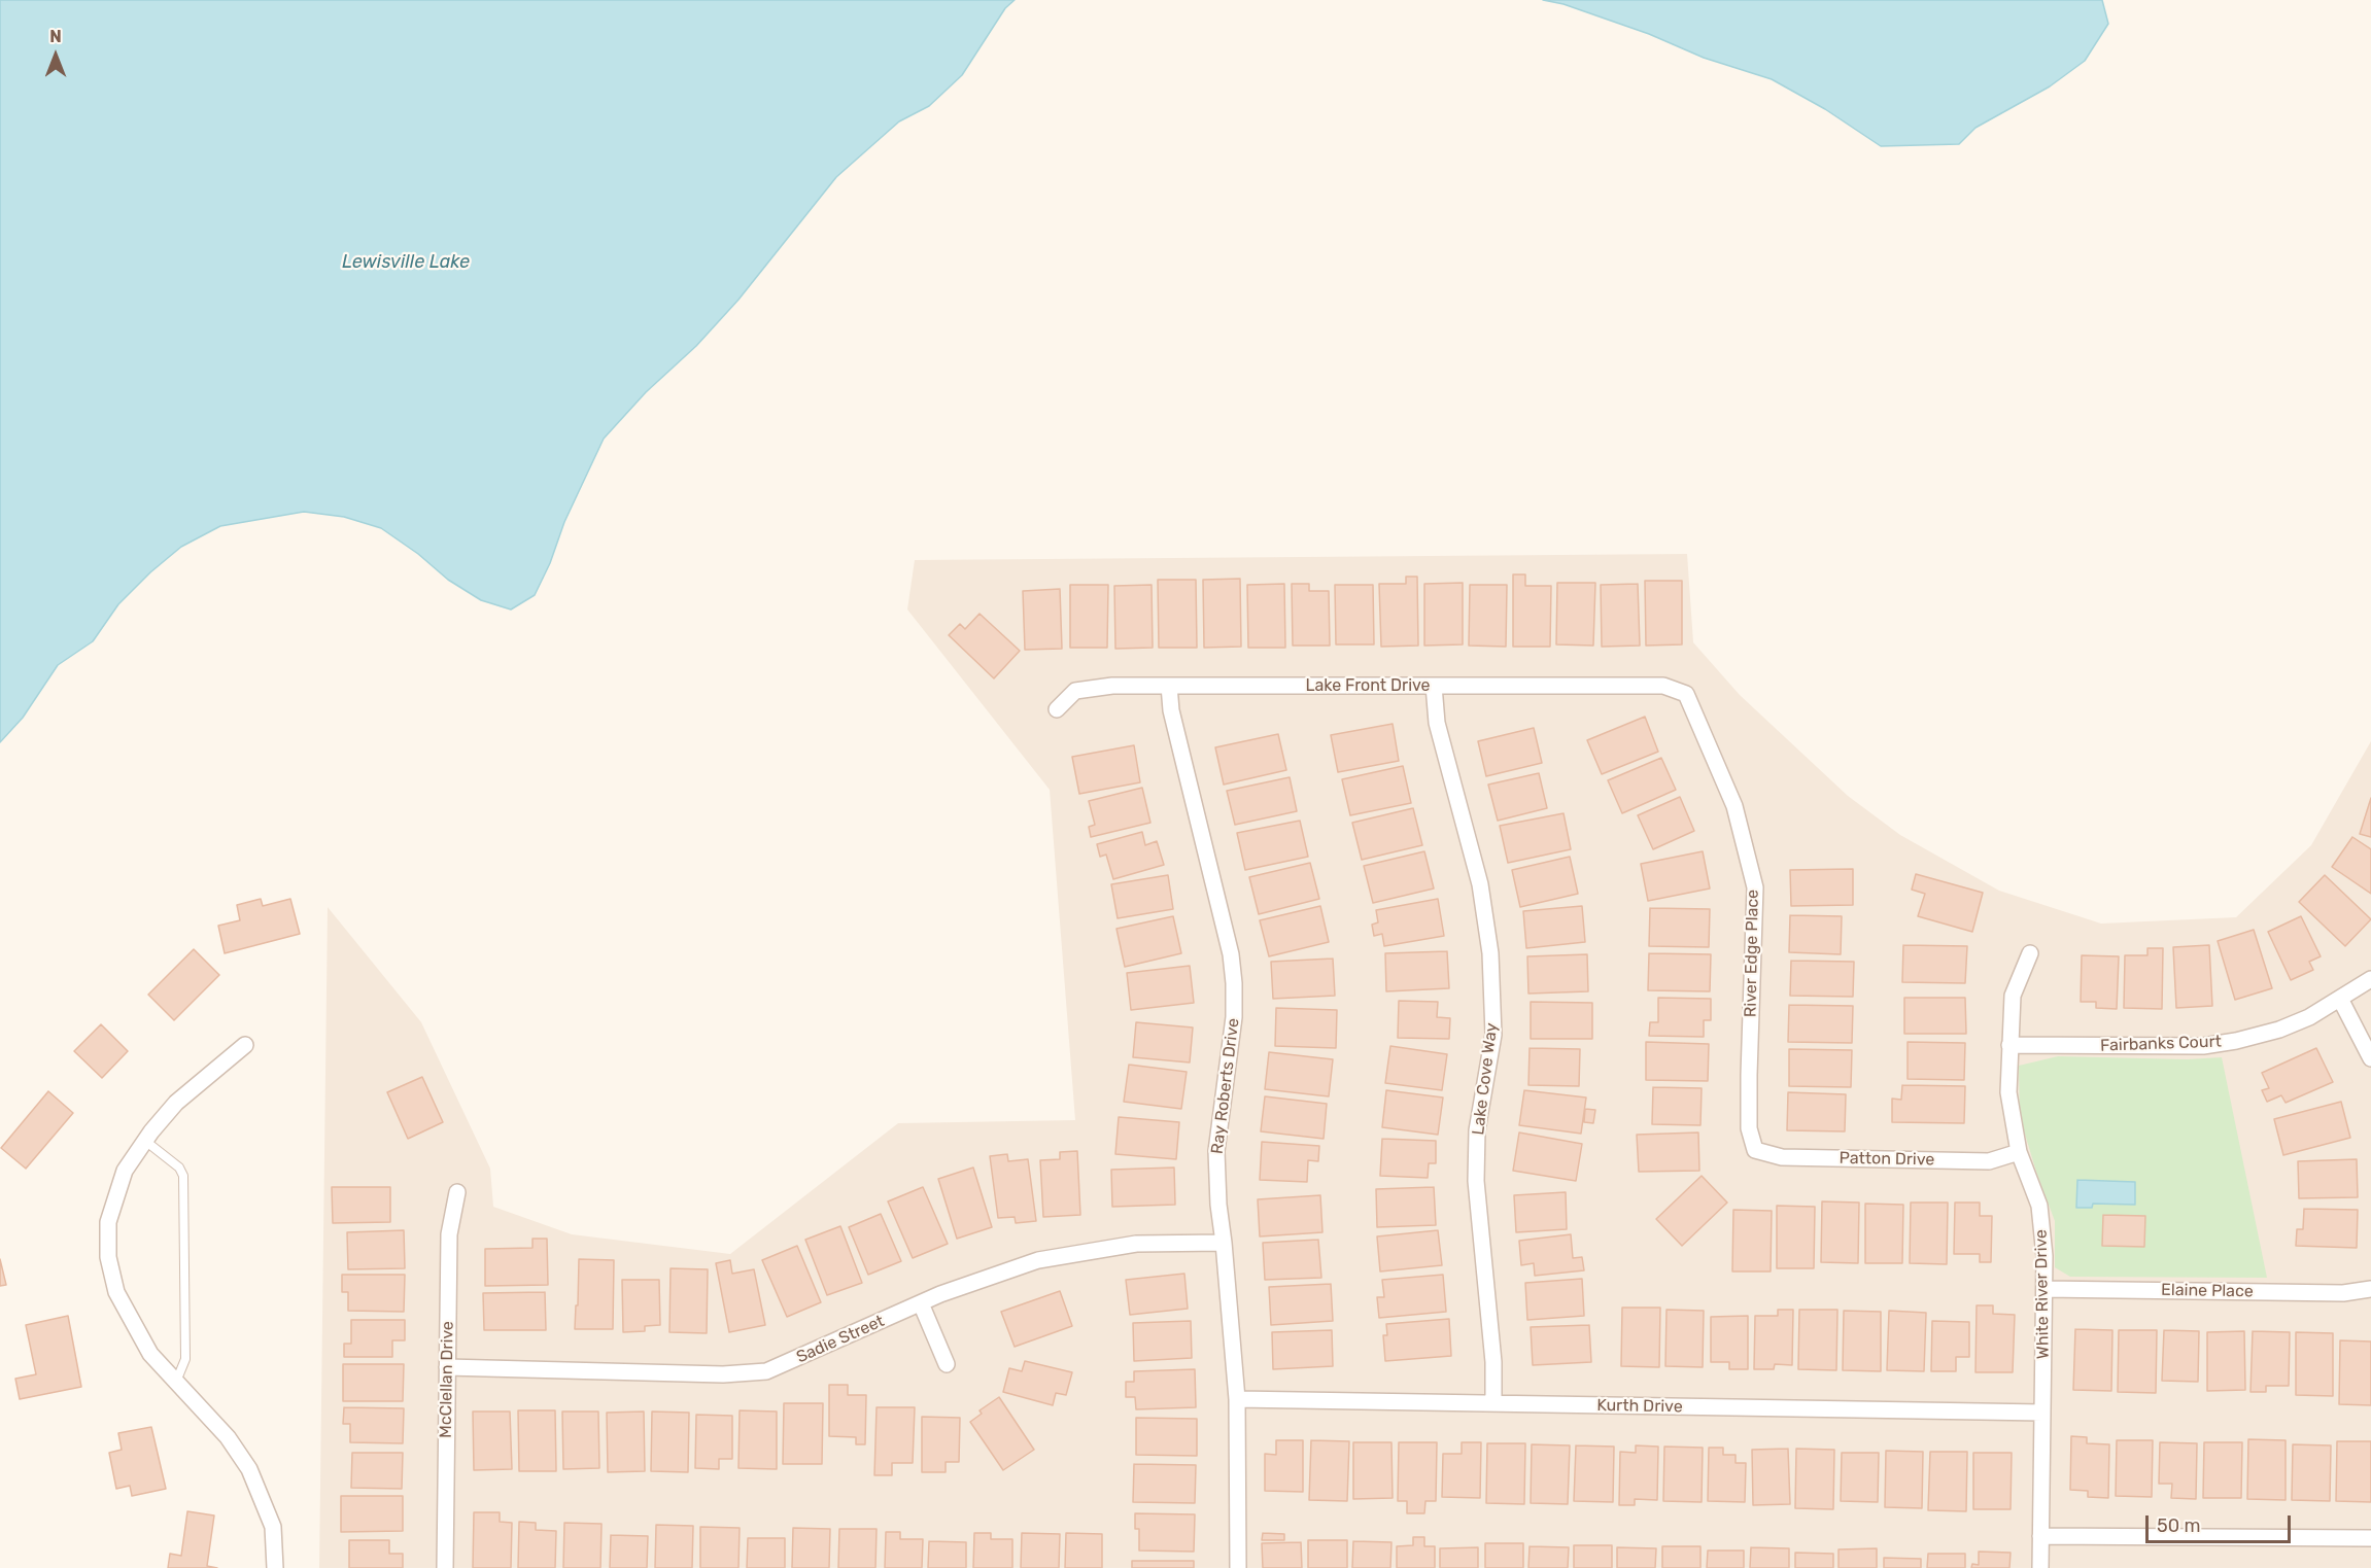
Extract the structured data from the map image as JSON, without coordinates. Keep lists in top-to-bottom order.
{
  "streets": {
    "street": [
      "Lake Front Drive",
      "River Edge Place",
      "Fairbanks Court",
      "Lake Cove Way",
      "Ray Roberts Drive",
      "Patton Drive",
      "Elaine Place",
      "White River Drive",
      "Sadie Street",
      "McClellan Drive",
      "Kurth Drive"
    ]
  },
  "crossings": [
    ["Lake Front Drive", "River Edge Place"],
    ["Lake Front Drive", "Lake Cove Way"],
    ["Lake Front Drive", "Ray Roberts Drive"],
    ["River Edge Place", "Patton Drive"],
    ["Fairbanks Court", "White River Drive"],
    ["Lake Cove Way", "Kurth Drive"],
    ["Ray Roberts Drive", "Sadie Street"],
    ["Ray Roberts Drive", "Kurth Drive"],
    ["Patton Drive", "White River Drive"],
    ["Elaine Place", "White River Drive"],
    ["White River Drive", "Kurth Drive"],
    ["Sadie Street", "McClellan Drive"]
  ],
  "water": ["Lewisville Lake"],
  "scale_bar": "50 m",
  "north": "top"
}
